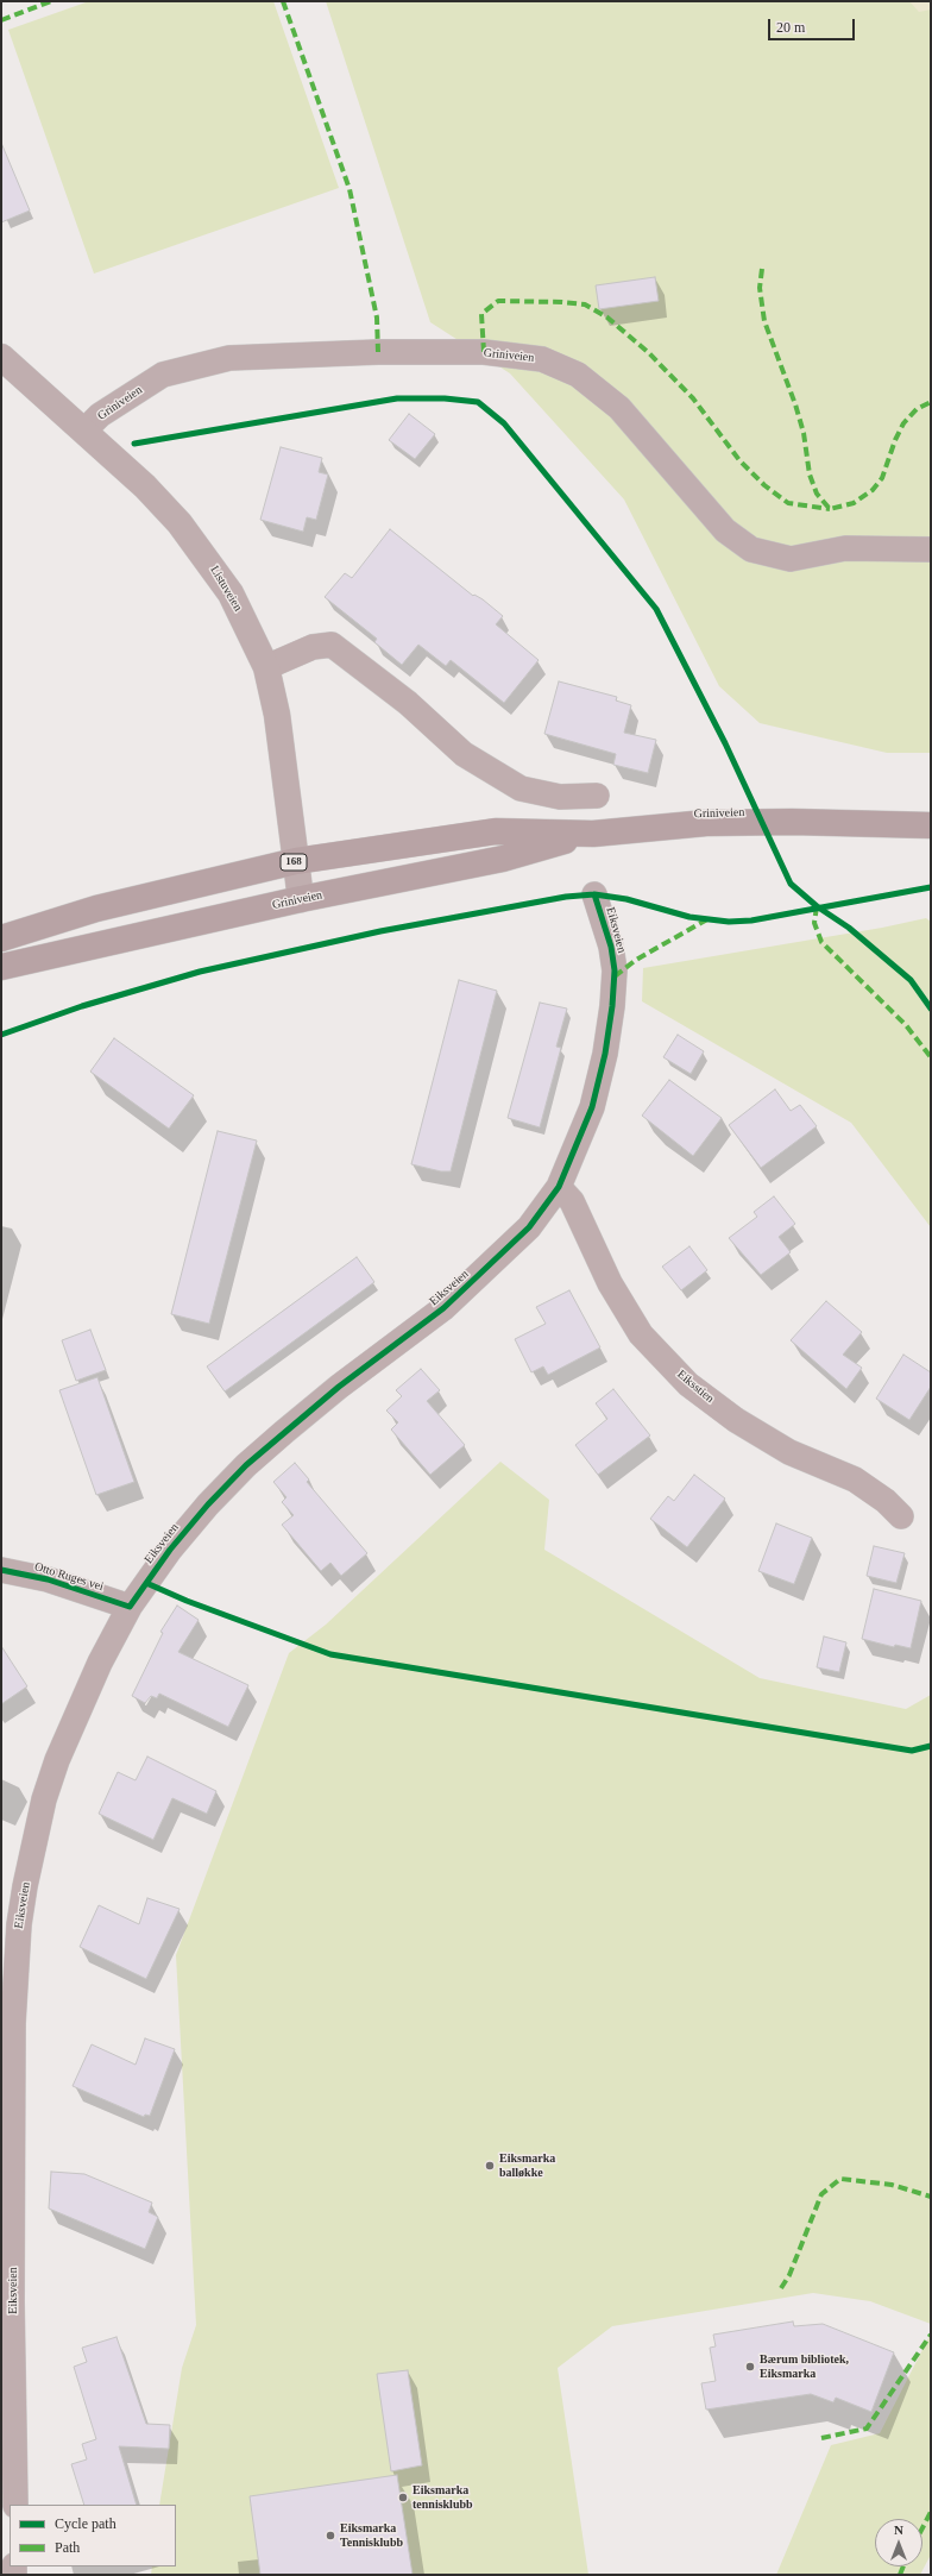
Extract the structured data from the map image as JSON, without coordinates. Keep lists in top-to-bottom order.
{
  "streets": {
    "main road": ["Griniveien", "168"],
    "street": [
      "Listuveien",
      "Eiksveien",
      "Eiksstien",
      "Otto Ruges vei"
    ]
  },
  "crossings": [
    ["Griniveien", "Listuveien"],
    ["Eiksveien", "Eiksstien"],
    ["Eiksveien", "Otto Ruges vei"]
  ],
  "places": [
    "Eiksmarka balløkke",
    "Bærum bibliotek, Eiksmarka",
    "Eiksmarka tennisklubb",
    "Eiksmarka Tennisklubb"
  ],
  "legend": ["Cycle path", "Path"],
  "scale_bar": "20 m",
  "north": "top"
}
